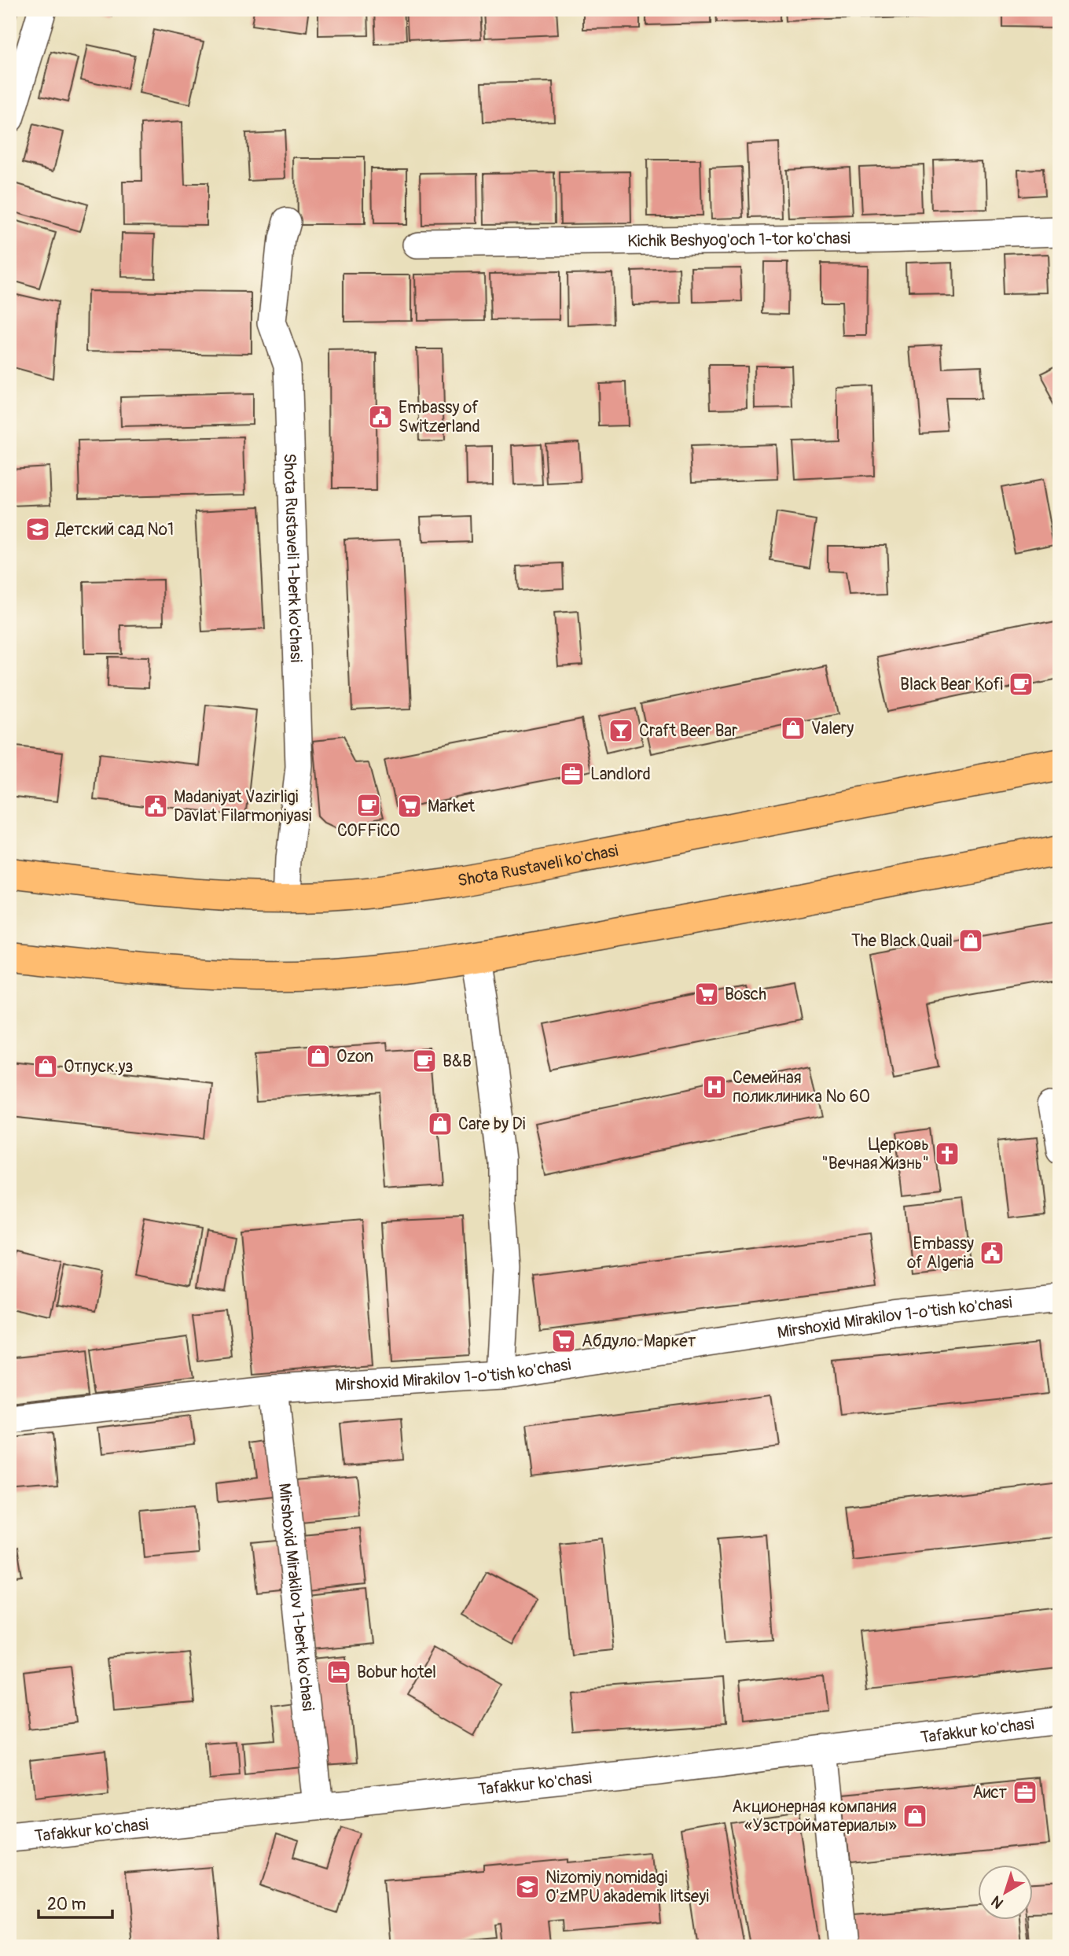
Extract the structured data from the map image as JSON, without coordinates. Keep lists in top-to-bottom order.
{
  "streets": {
    "main road": ["Shota Rustaveli ko'chasi"],
    "street": [
      "Kichik Beshyog'och 1-tor ko'chasi",
      "Shota Rustaveli 1-berk ko'chasi",
      "Mirshoxid Mirakilov 1-o'tish ko'chasi",
      "Mirshoxid Mirakilov 1-berk ko'chasi",
      "Tafakkur ko'chasi"
    ]
  },
  "crossings": [
    ["Shota Rustaveli 1-berk ko'chasi", "Shota Rustaveli ko'chasi"],
    ["Mirshoxid Mirakilov 1-o'tish ko'chasi", "Mirshoxid Mirakilov 1-berk ko'chasi"],
    ["Mirshoxid Mirakilov 1-berk ko'chasi", "Tafakkur ko'chasi"]
  ],
  "places": {
    "public building": ["Embassy of Switzerland", "Madaniyat Vazirligi Davlat Filarmoniyasi", "Embassy of Algeria"],
    "school or university": ["Детский сад №1", "Nizomiy nomidagi O'zMPU akademik litseyi"],
    "cafe": ["Black Bear Kofi", "COFFiCO", "B&B"],
    "shop": [
      "Valery",
      "The Black Quail",
      "Ozon",
      "Отпуск.уз",
      "Care by Di",
      "Акционерная компания «Узстройматериалы»"
    ],
    "bar": ["Craft Beer Bar"],
    "office": ["Landlord", "Аист"],
    "supermarket": ["Market", "Bosch", "Абдуло. Маркет"],
    "hospital": ["Семейная поликлиника № 60"],
    "church": ["Церковь \"Вечная Жизнь\""],
    "hotel": ["Bobur hotel"]
  },
  "scale_bar": "20 m",
  "north": "bottom left"
}
